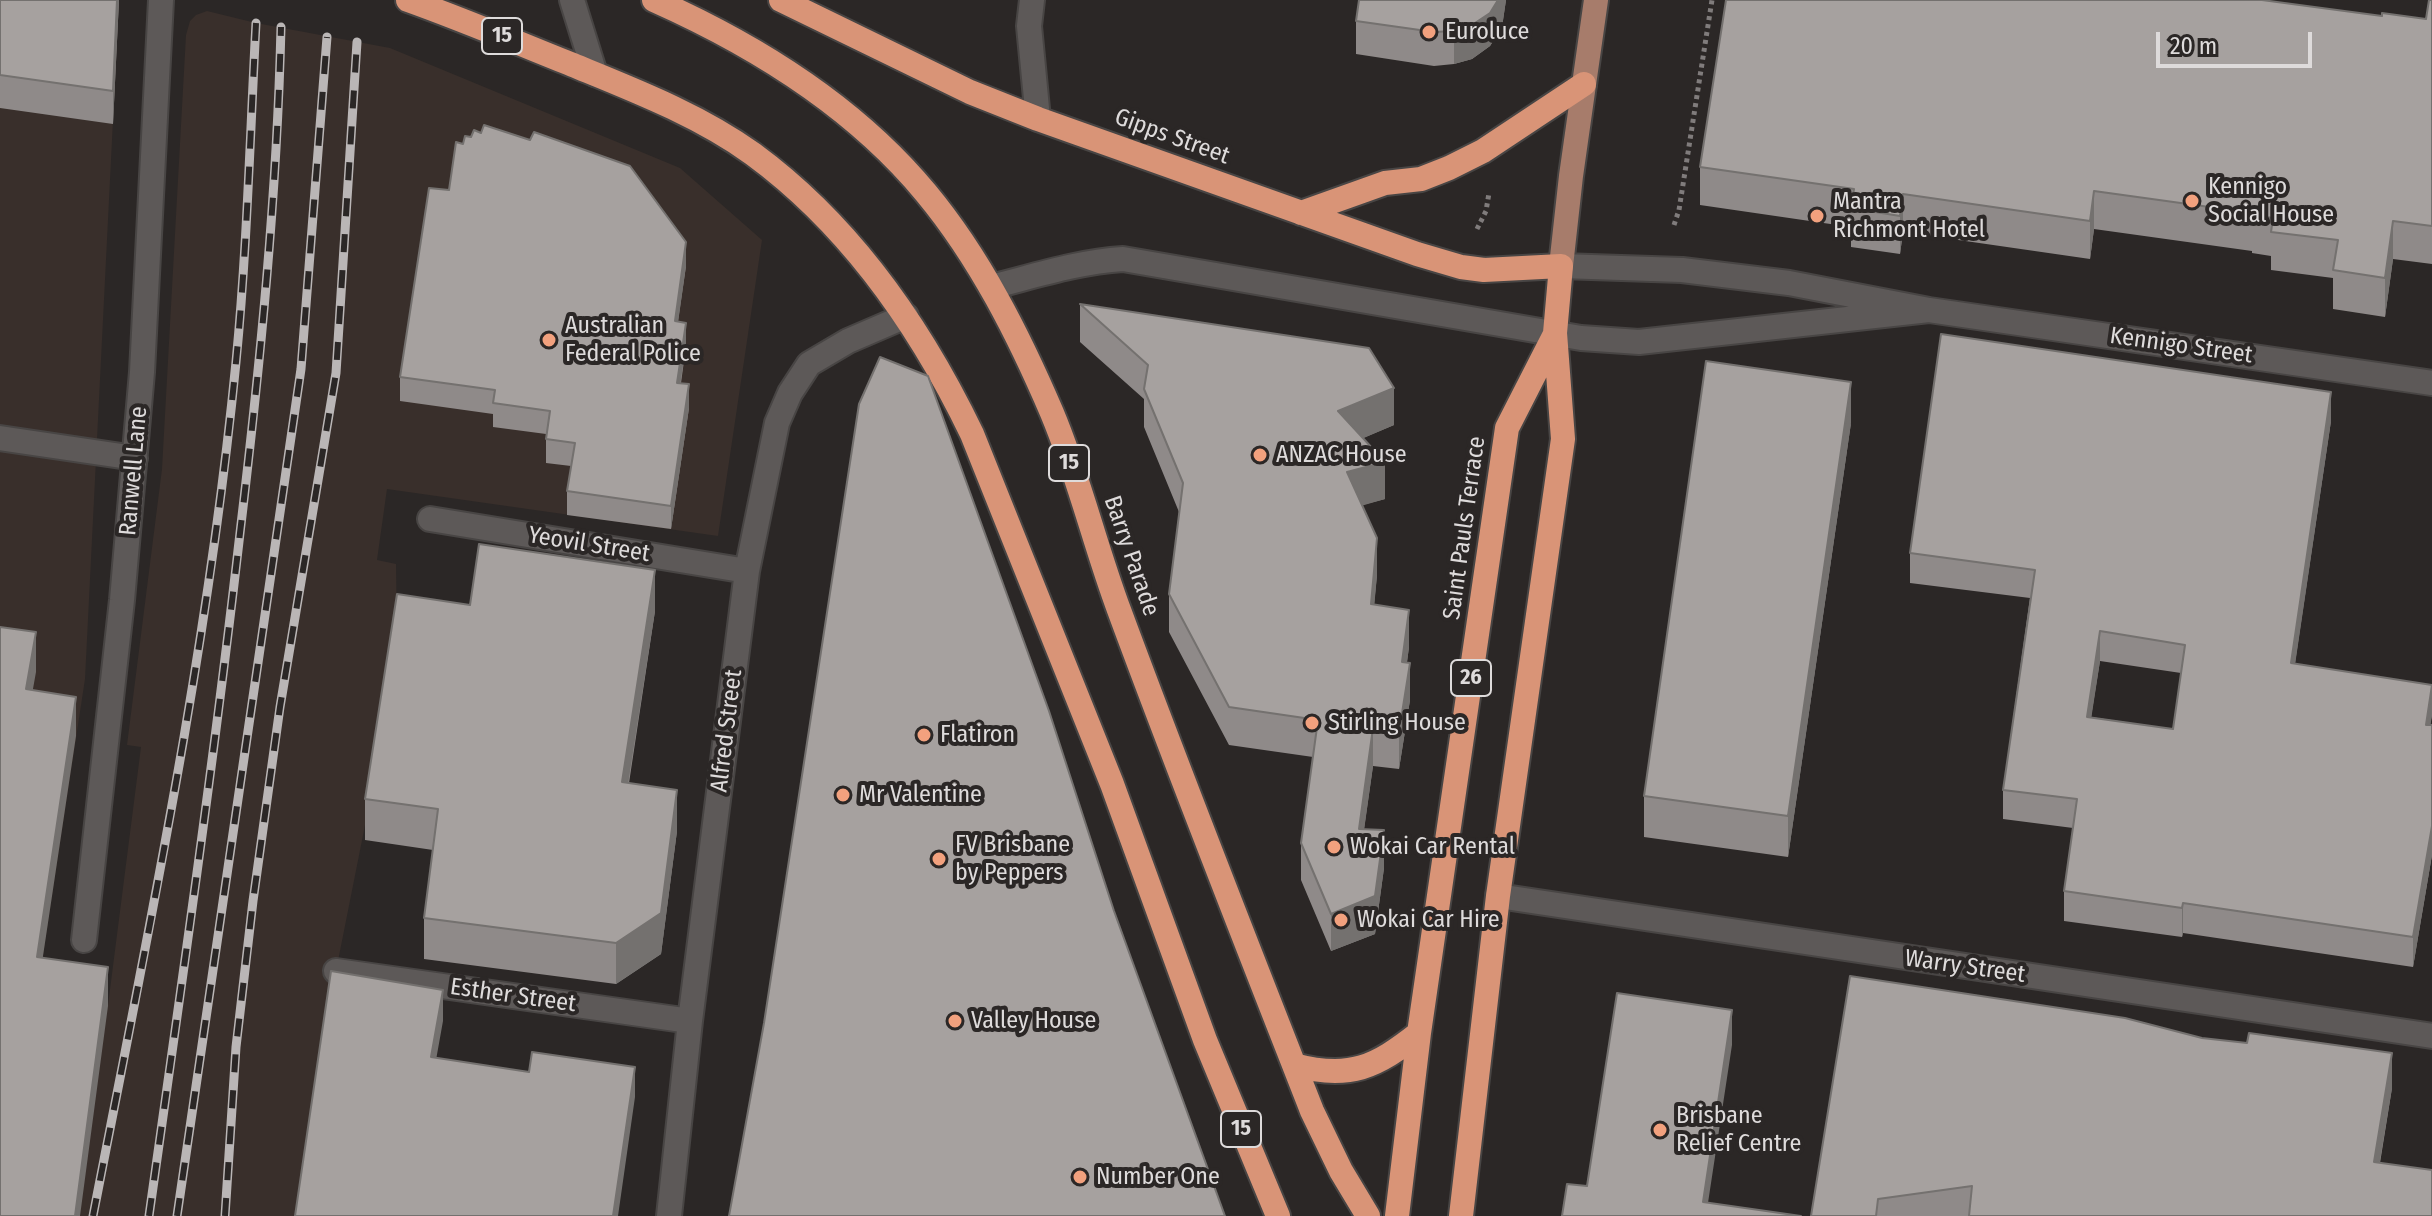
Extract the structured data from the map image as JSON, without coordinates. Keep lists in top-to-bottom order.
{
  "streets": {
    "highway": [
      "15",
      "Gipps Street",
      "Saint Pauls Terrace",
      "Barry Parade",
      "26"
    ],
    "street": [
      "Kennigo Street",
      "Ranwell Lane",
      "Yeovil Street",
      "Alfred Street",
      "Warry Street",
      "Esther Street"
    ]
  },
  "crossings": [
    ["15", "Alfred Street"],
    ["Gipps Street", "Kennigo Street"],
    ["Gipps Street", "Saint Pauls Terrace"],
    ["Kennigo Street", "Saint Pauls Terrace"],
    ["Saint Pauls Terrace", "Warry Street"],
    ["Yeovil Street", "Alfred Street"],
    ["Alfred Street", "Esther Street"]
  ],
  "places": [
    "Euroluce",
    "Kennigo Social House",
    "Mantra Richmont Hotel",
    "Australian Federal Police",
    "ANZAC House",
    "Stirling House",
    "Flatiron",
    "Mr Valentine",
    "Wokai Car Rental",
    "FV Brisbane by Peppers",
    "Wokai Car Hire",
    "Valley House",
    "Brisbane Relief Centre",
    "Number One"
  ],
  "scale_bar": "20 m"
}
